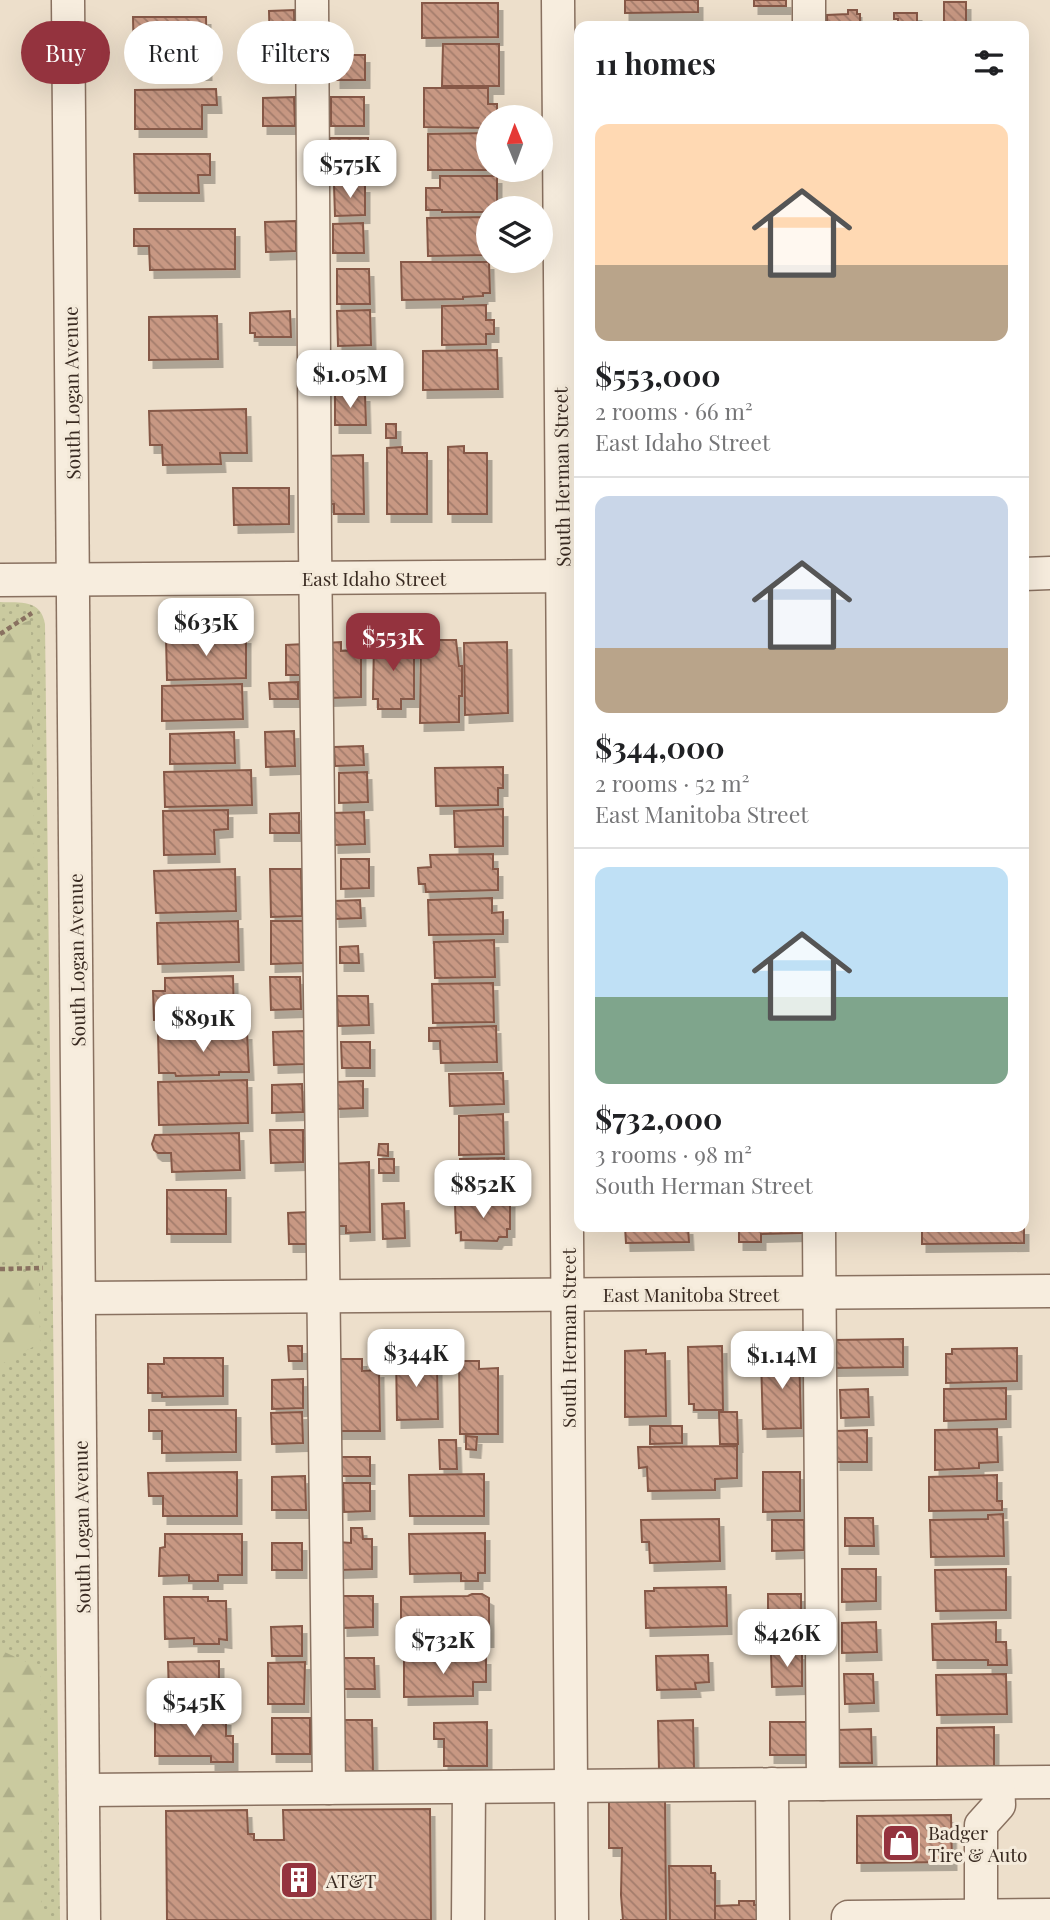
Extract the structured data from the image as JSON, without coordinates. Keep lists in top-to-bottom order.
{
  "streets": {
    "street": [
      "South Logan Avenue",
      "South Herman Street",
      "East Idaho Street",
      "East Manitoba Street"
    ]
  },
  "crossings": [
    ["South Logan Avenue", "East Idaho Street"],
    ["South Logan Avenue", "East Manitoba Street"],
    ["South Herman Street", "East Idaho Street"],
    ["South Herman Street", "East Manitoba Street"]
  ],
  "places": {
    "shop": ["Badger Tire & Auto"],
    "building": ["AT&T"]
  },
  "north": "top",
  "page": {
    "chip": ["Buy", "Rent", "Filters"],
    "heading": "11 homes",
    "list": [
      {
        "name": "$553,000",
        "note": "2 rooms · 66 m² · East Idaho Street"
      },
      {
        "name": "$344,000",
        "note": "2 rooms · 52 m² · East Manitoba Street"
      },
      {
        "name": "$732,000",
        "note": "3 rooms · 98 m² · South Herman Street"
      }
    ],
    "price": [
      "$575K",
      "$1.05M",
      "$635K",
      "$553K",
      "$891K",
      "$852K",
      "$344K",
      "$1.14M",
      "$426K",
      "$732K",
      "$545K"
    ]
  }
}
